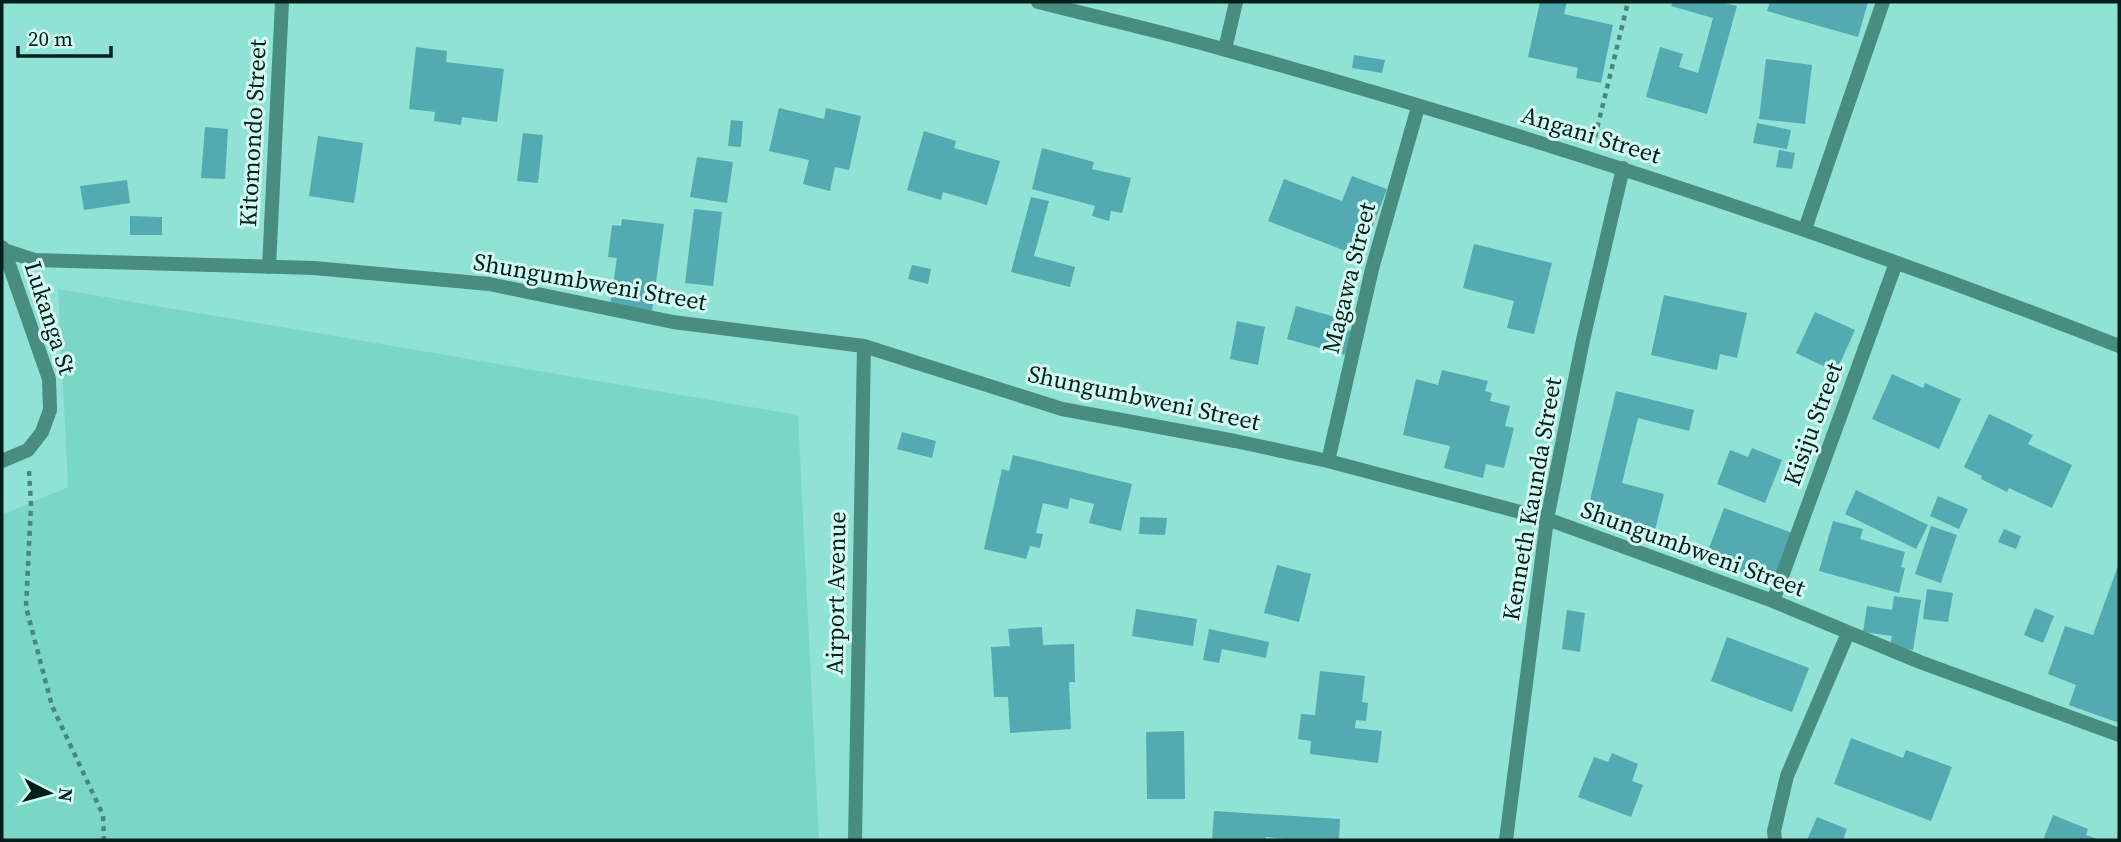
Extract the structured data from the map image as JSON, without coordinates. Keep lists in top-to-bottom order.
{
  "streets": {
    "street": [
      "Kitomondo Street",
      "Angani Street",
      "Magawa Street",
      "Shungumbweni Street",
      "Lukanga St",
      "Kisiju Street",
      "Kenneth Kaunda Street",
      "Airport Avenue"
    ]
  },
  "crossings": [
    ["Kitomondo Street", "Shungumbweni Street"],
    ["Angani Street", "Magawa Street"],
    ["Angani Street", "Kisiju Street"],
    ["Angani Street", "Kenneth Kaunda Street"],
    ["Magawa Street", "Shungumbweni Street"],
    ["Shungumbweni Street", "Lukanga St"],
    ["Shungumbweni Street", "Kisiju Street"],
    ["Shungumbweni Street", "Kenneth Kaunda Street"],
    ["Shungumbweni Street", "Airport Avenue"]
  ],
  "scale_bar": "20 m",
  "north": "right"
}
